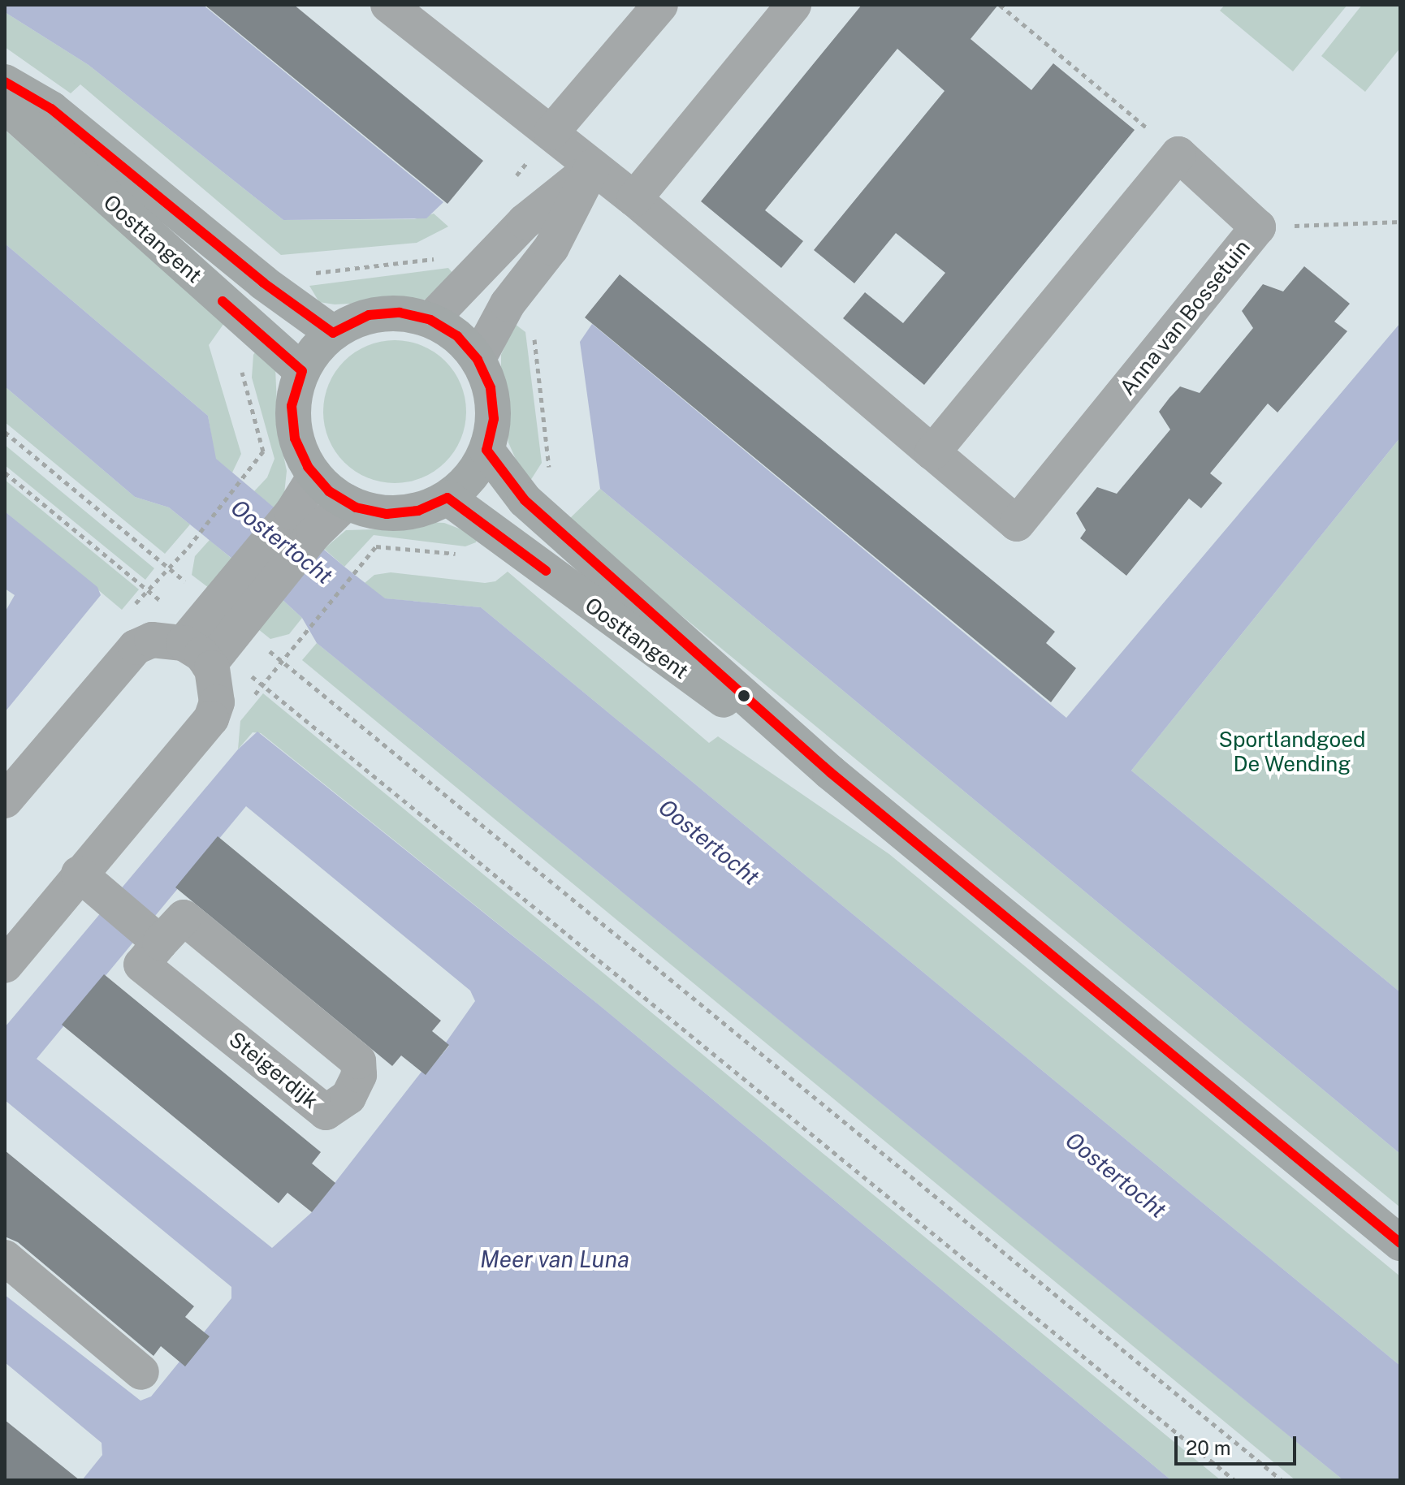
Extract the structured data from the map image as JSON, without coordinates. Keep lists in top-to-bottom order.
{
  "streets": {
    "main road": ["Oosttangent"],
    "street": ["Anna van Bossetuin", "Steigerdijk"]
  },
  "water": ["Oostertocht", "Meer van Luna"],
  "parks": ["Sportlandgoed De Wending"],
  "scale_bar": "20 m"
}
